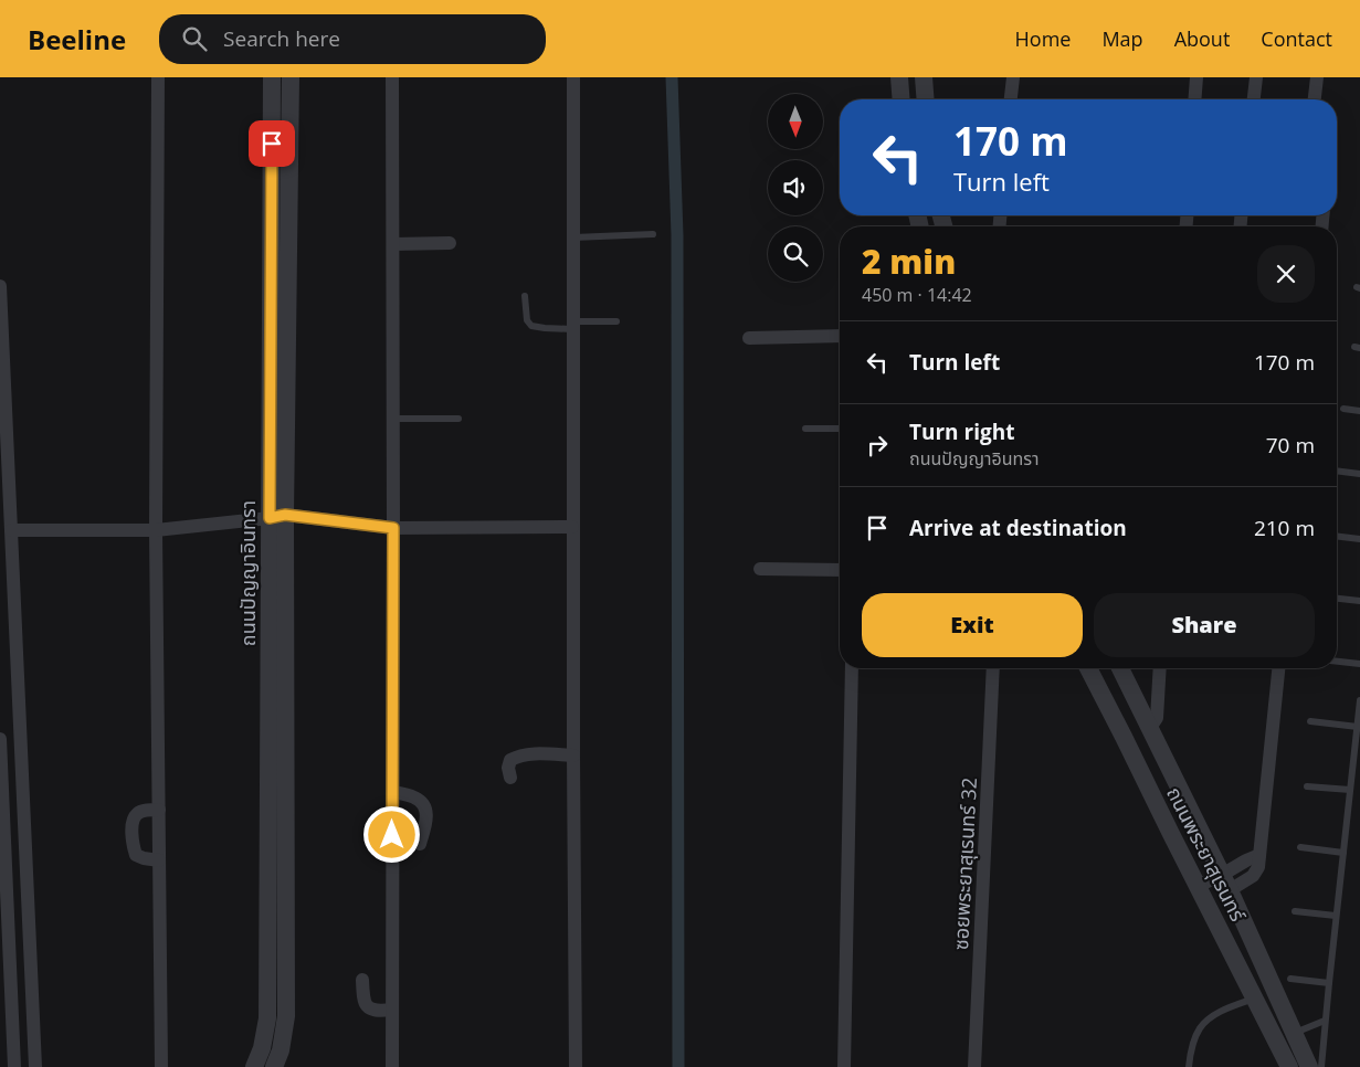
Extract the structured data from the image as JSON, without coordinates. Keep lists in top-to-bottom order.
{
  "streets": {
    "street": ["ถนนปัญญาอินทรา", "ถนนพระยาสุเรนทร์", "ซอยพระยาสุเรนทร์ 32"]
  },
  "north": "bottom",
  "page": {
    "header": "Beeline",
    "search": "Search here",
    "nav": [
      "Home",
      "Map",
      "About",
      "Contact"
    ],
    "turn": ["170 m", "Turn left"],
    "heading": ["2 min", "450 m · 14:42"],
    "list": [
      {
        "name": "Turn left",
        "value": "170 m"
      },
      {
        "name": "Turn right",
        "note": "ถนนปัญญาอินทรา",
        "value": "70 m"
      },
      {
        "name": "Arrive at destination",
        "value": "210 m"
      }
    ],
    "buttons": ["Exit", "Share"]
  }
}
